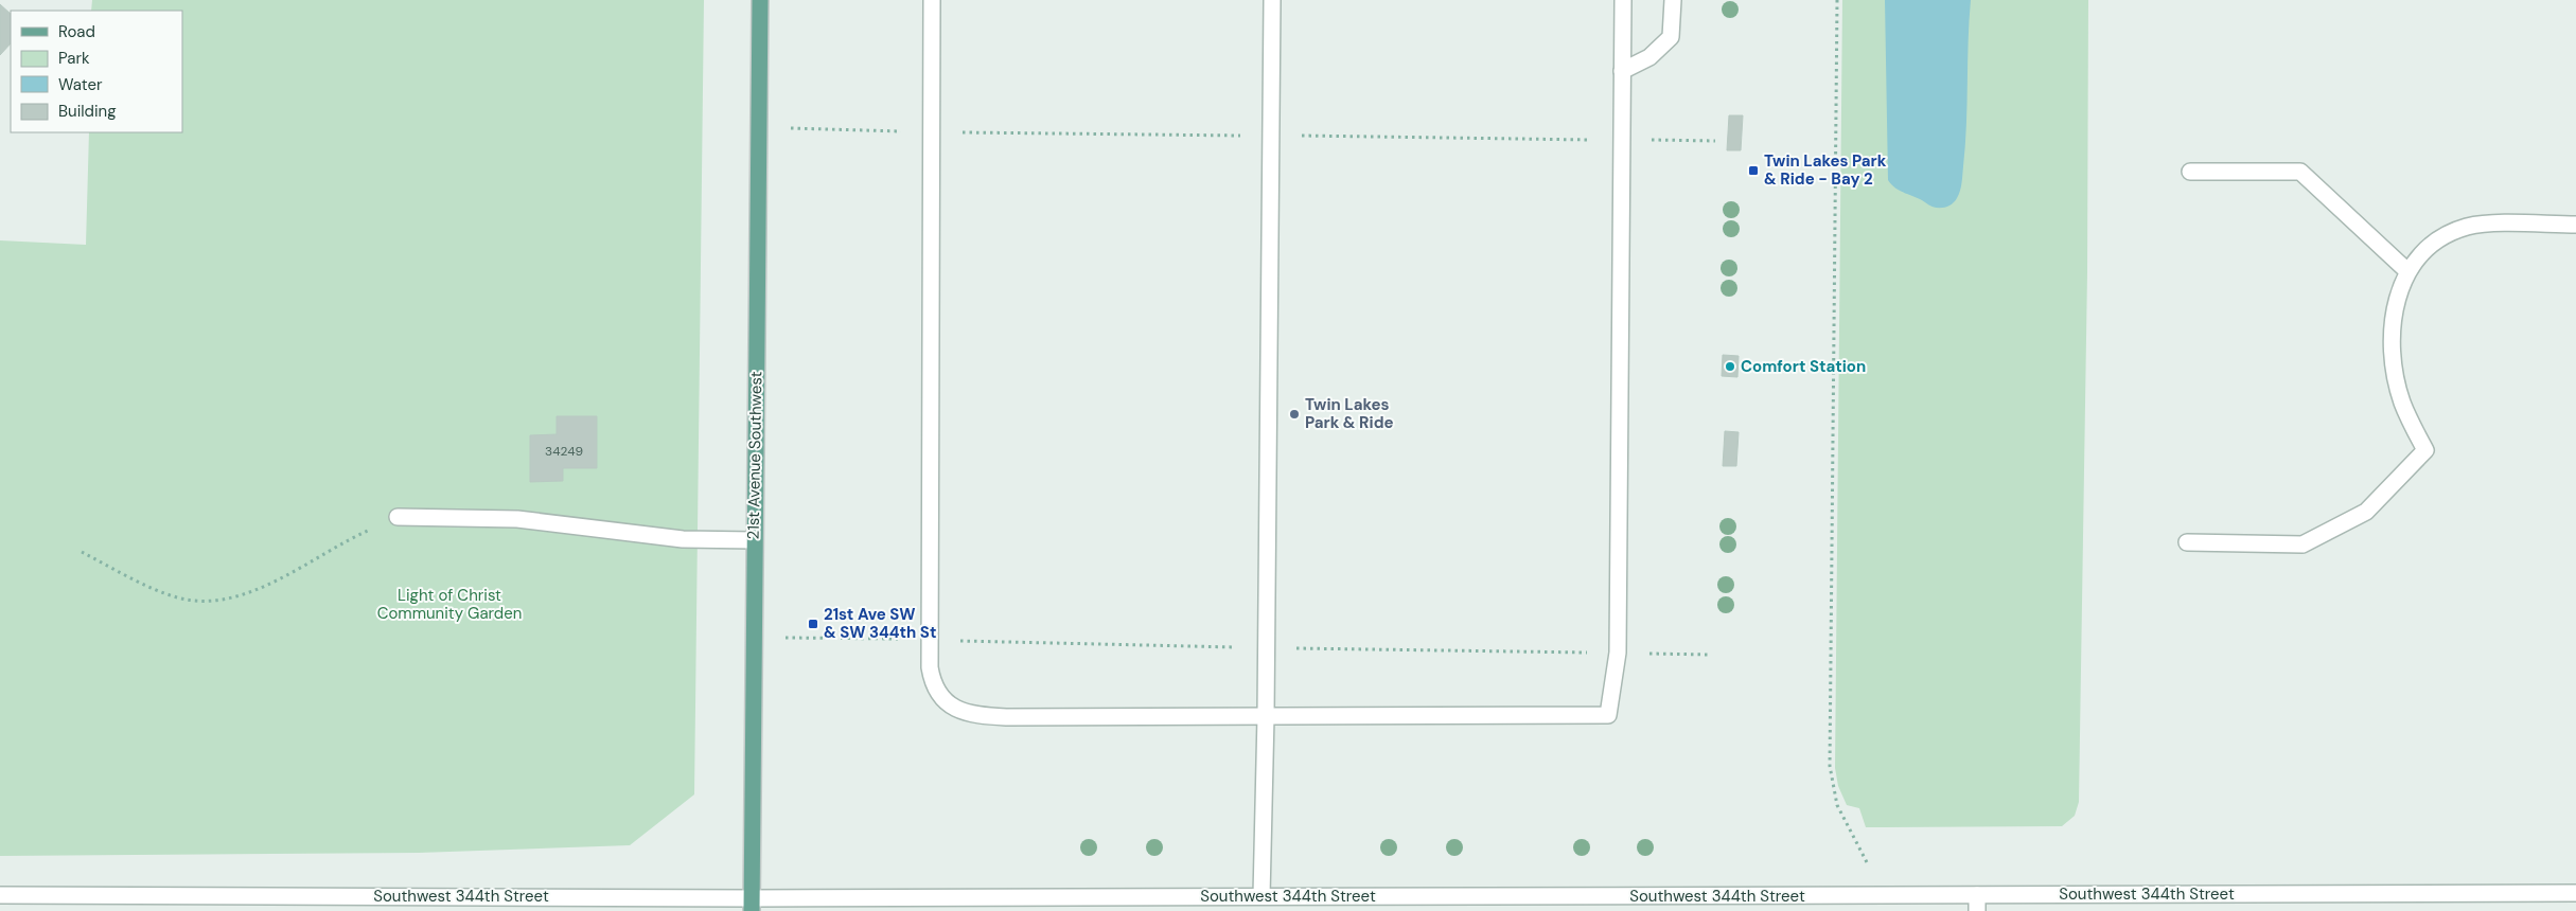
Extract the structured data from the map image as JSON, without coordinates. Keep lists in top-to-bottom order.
{
  "streets": {
    "main road": ["21st Avenue Southwest"],
    "street": ["Southwest 344th Street"]
  },
  "crossings": [
    ["21st Avenue Southwest", "Southwest 344th Street"]
  ],
  "parks": ["Light of Christ Community Garden"],
  "places": {
    "transit": ["Twin Lakes Park & Ride - Bay 2", "21st Ave SW & SW 344th St"],
    "other": ["Comfort Station", "Twin Lakes Park & Ride"]
  },
  "house_numbers": ["34249"],
  "legend": [
    "Road",
    "Park",
    "Water",
    "Building"
  ]
}
